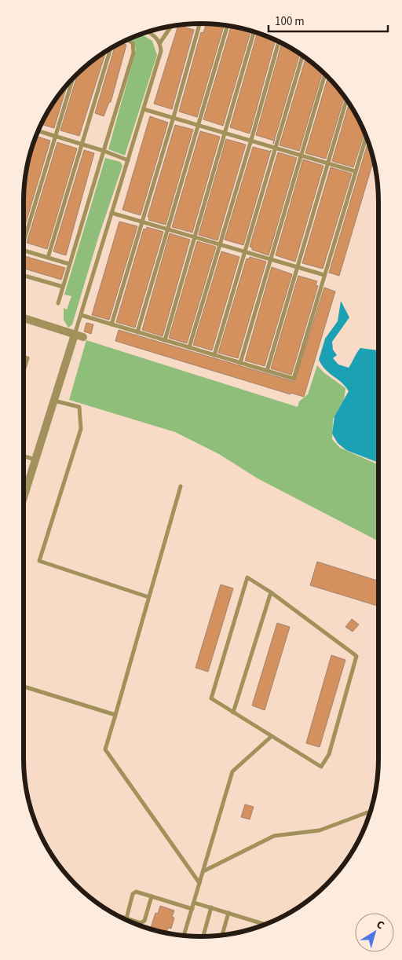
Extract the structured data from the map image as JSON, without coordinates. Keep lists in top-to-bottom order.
{
  "scale_bar": "100 m",
  "north": "top right"
}
